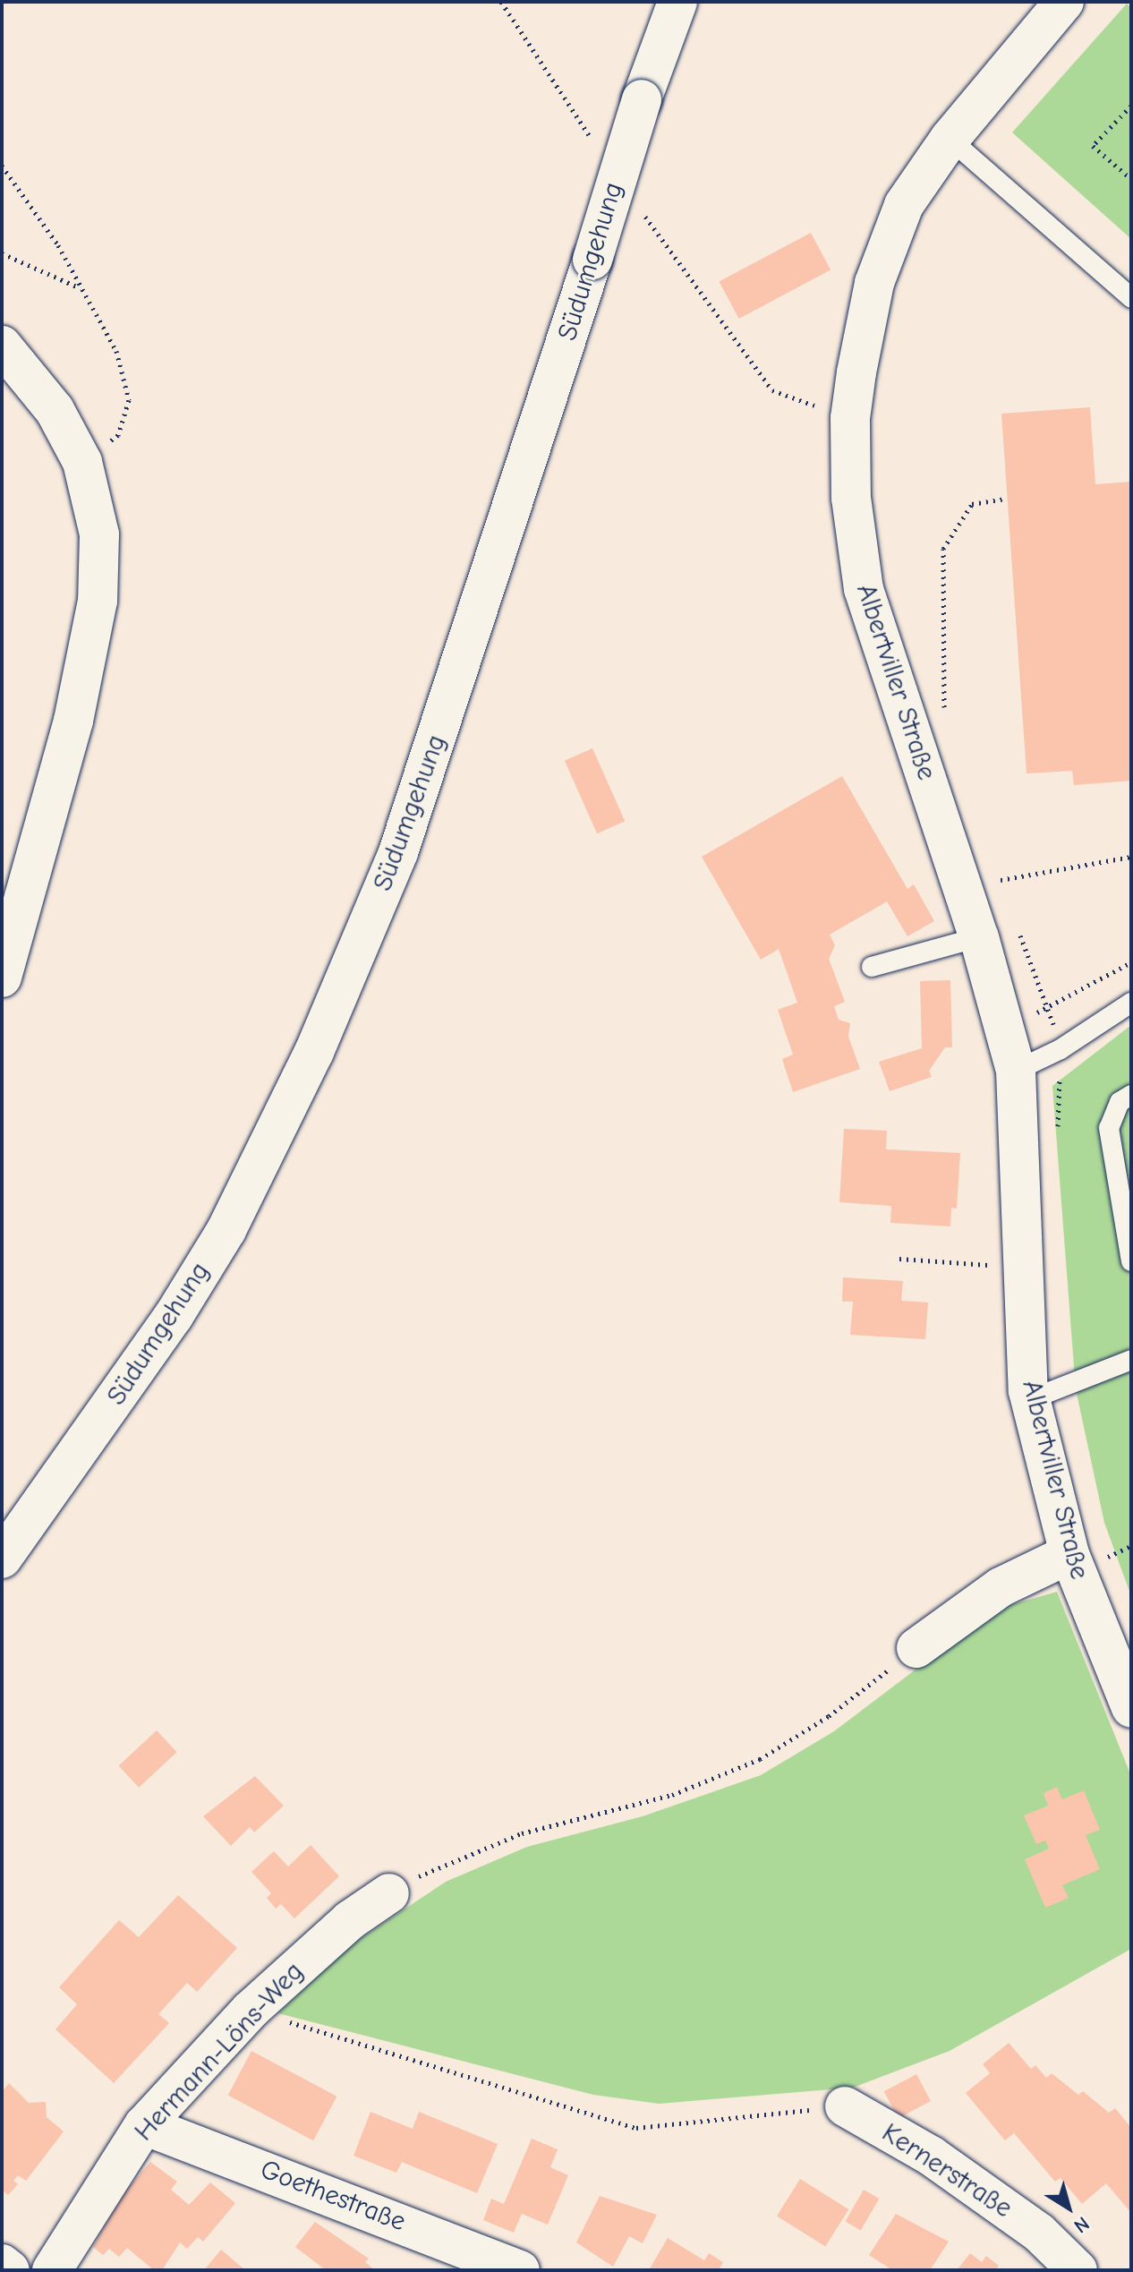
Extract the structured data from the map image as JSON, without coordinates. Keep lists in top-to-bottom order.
{
  "streets": {
    "street": [
      "Südumgehung",
      "Albertviller Straße",
      "Hermann-Löns-Weg",
      "Kernerstraße",
      "Goethestraße"
    ]
  },
  "crossings": [
    ["Hermann-Löns-Weg", "Goethestraße"]
  ],
  "north": "bottom right"
}
